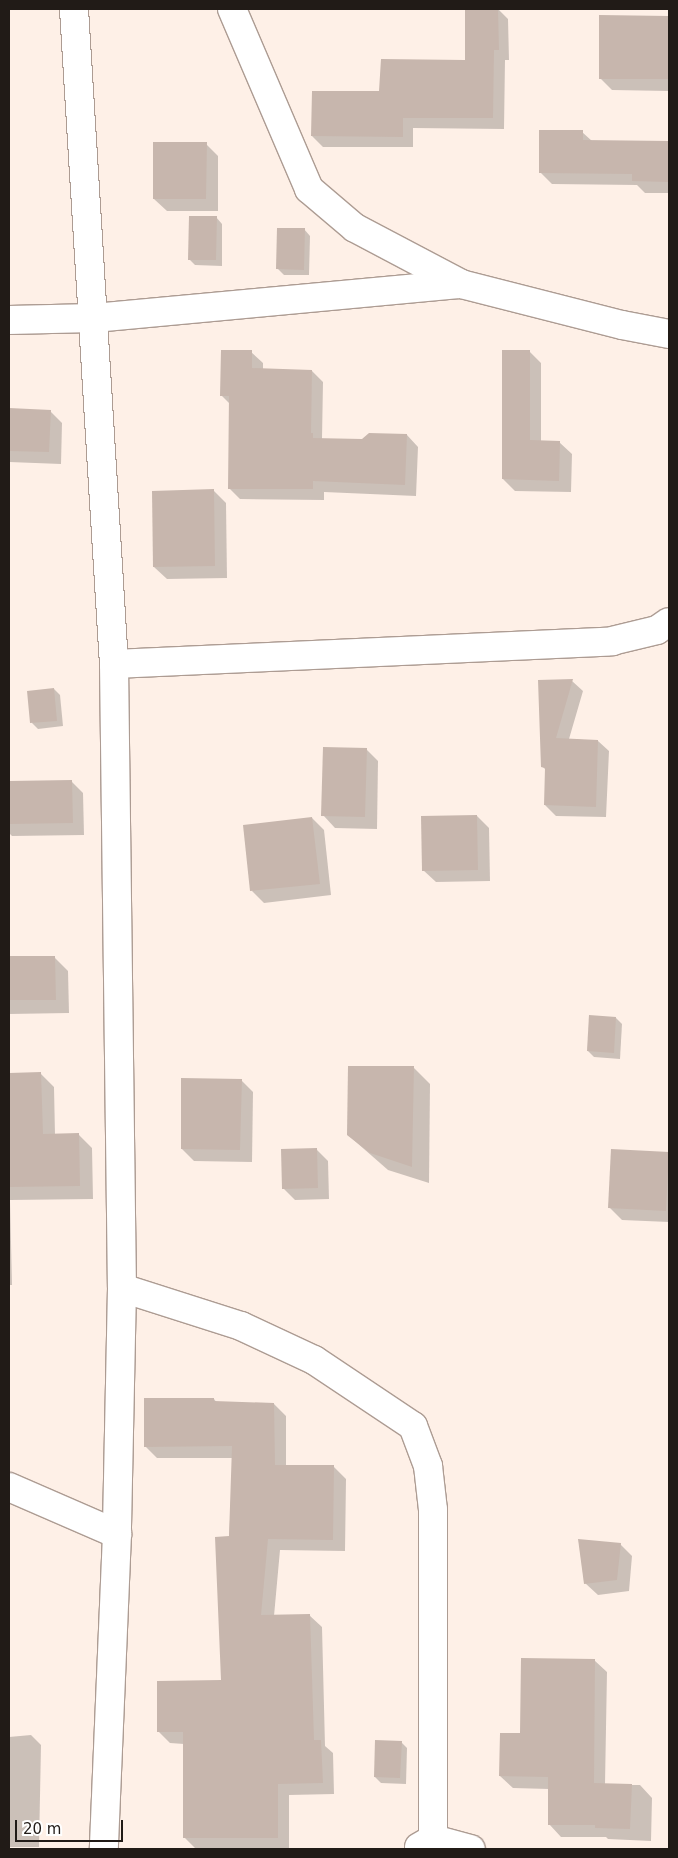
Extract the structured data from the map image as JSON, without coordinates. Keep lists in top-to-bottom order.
{
  "scale_bar": "20 m"
}
